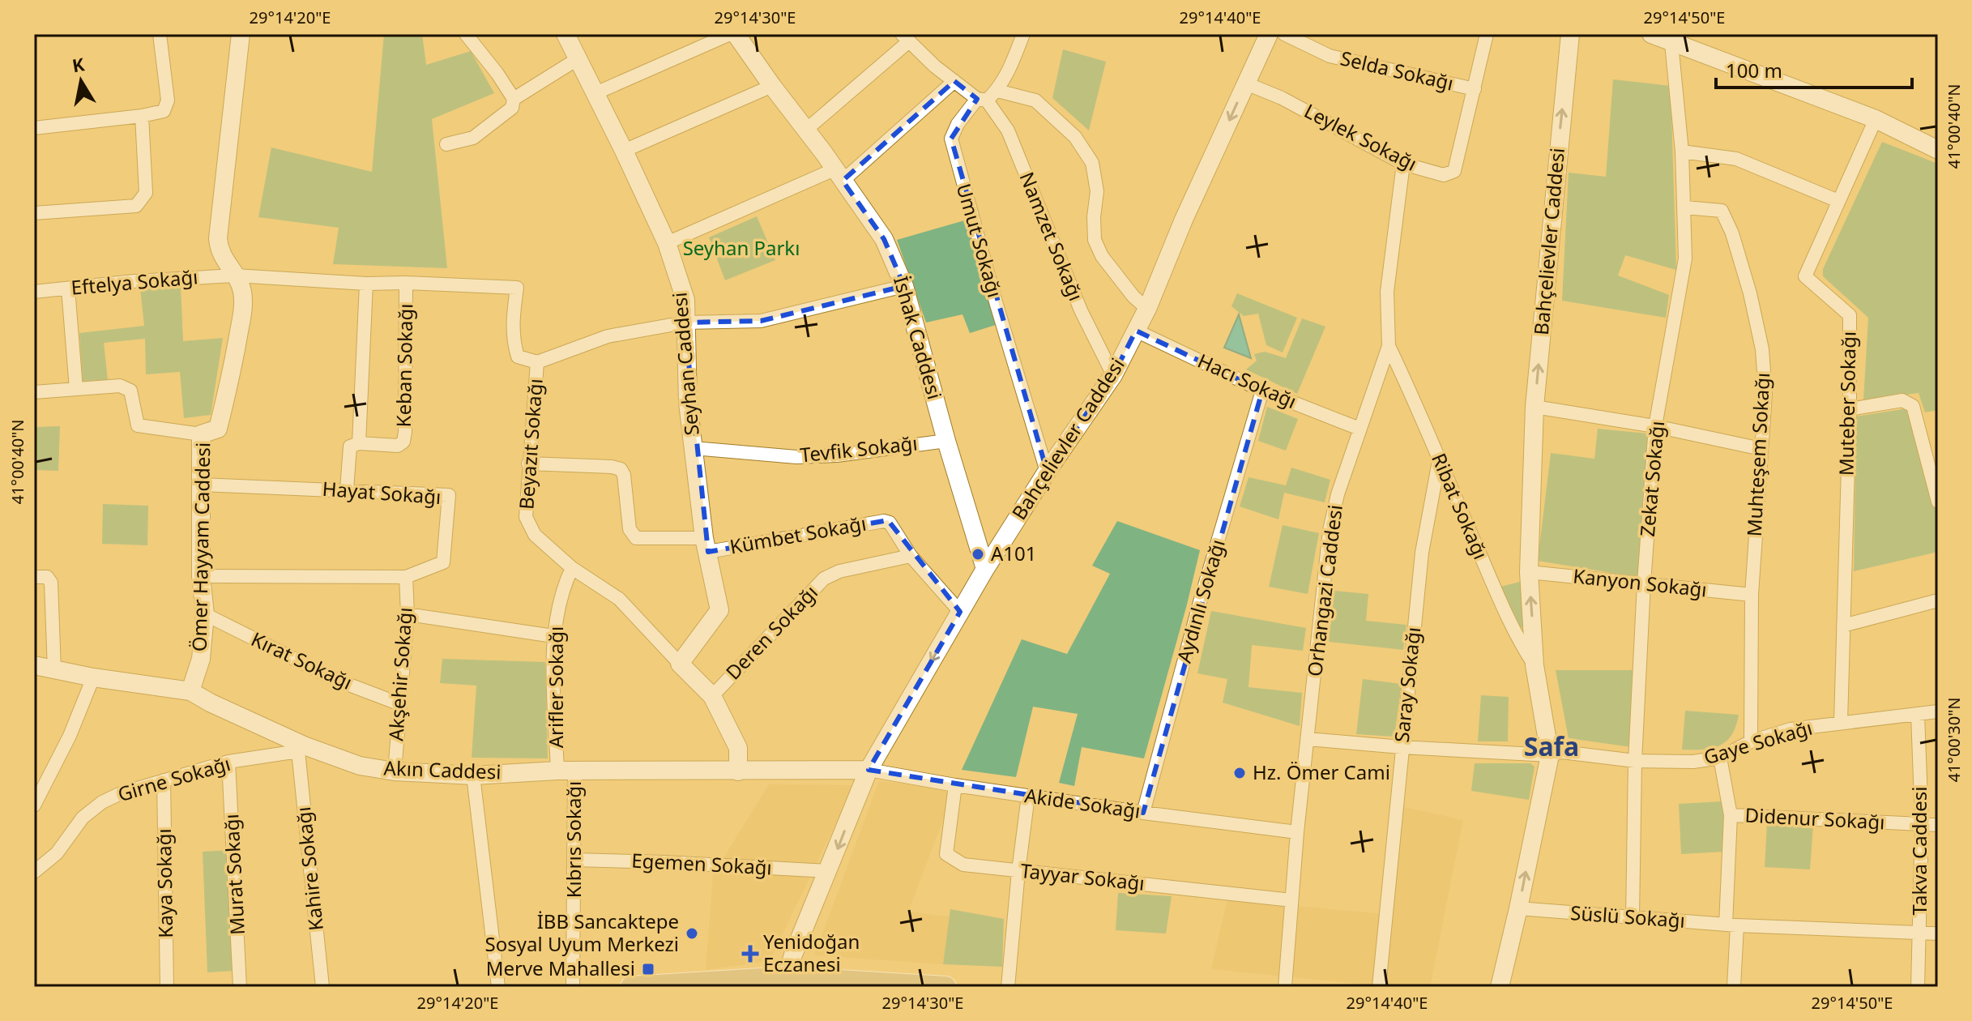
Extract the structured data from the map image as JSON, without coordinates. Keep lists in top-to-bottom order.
{
  "streets": {
    "street": [
      "Selda Sokağı",
      "Leylek Sokağı",
      "Namzet Sokağı",
      "Umut Sokağı",
      "Bahçelievler Caddesi",
      "Eftelya Sokağı",
      "İshak Caddesi",
      "Seyhan Caddesi",
      "Keban Sokağı",
      "Hacı Sokağı",
      "Muteber Sokağı",
      "Beyazıt Sokağı",
      "Tevfik Sokağı",
      "Muhteşem Sokağı",
      "Zekat Sokağı",
      "Hayat Sokağı",
      "Ribat Sokağı",
      "Kümbet Sokağı",
      "Ömer Hayyam Caddesi",
      "Kanyon Sokağı",
      "Orhangazi Caddesi",
      "Aydınlı Sokağı",
      "Deren Sokağı",
      "Kırat Sokağı",
      "Akşehir Sokağı",
      "Saray Sokağı",
      "Arifler Sokağı",
      "Gaye Sokağı",
      "Akın Caddesi",
      "Girne Sokağı",
      "Akide Sokağı",
      "Didenur Sokağı",
      "Kıbrıs Sokağı",
      "Takva Caddesi",
      "Egemen Sokağı",
      "Kahire Sokağı",
      "Murat Sokağı",
      "Tayyar Sokağı",
      "Kaya Sokağı",
      "Süslü Sokağı"
    ]
  },
  "crossings": [
    ["Selda Sokağı", "Leylek Sokağı"],
    ["Leylek Sokağı", "Bahçelievler Caddesi"],
    ["Leylek Sokağı", "Orhangazi Caddesi"],
    ["Namzet Sokağı", "Umut Sokağı"],
    ["Namzet Sokağı", "Bahçelievler Caddesi"],
    ["Umut Sokağı", "Bahçelievler Caddesi"],
    ["Bahçelievler Caddesi", "İshak Caddesi"],
    ["Bahçelievler Caddesi", "Hacı Sokağı"],
    ["Bahçelievler Caddesi", "Ribat Sokağı"],
    ["Bahçelievler Caddesi", "Kümbet Sokağı"],
    ["Bahçelievler Caddesi", "Kanyon Sokağı"],
    ["Bahçelievler Caddesi", "Gaye Sokağı"],
    ["Bahçelievler Caddesi", "Akın Caddesi"],
    ["Bahçelievler Caddesi", "Akide Sokağı"],
    ["Bahçelievler Caddesi", "Egemen Sokağı"],
    ["Bahçelievler Caddesi", "Süslü Sokağı"],
    ["Eftelya Sokağı", "Beyazıt Sokağı"],
    ["Eftelya Sokağı", "Ömer Hayyam Caddesi"],
    ["İshak Caddesi", "Tevfik Sokağı"],
    ["Seyhan Caddesi", "Beyazıt Sokağı"],
    ["Seyhan Caddesi", "Tevfik Sokağı"],
    ["Seyhan Caddesi", "Kümbet Sokağı"],
    ["Keban Sokağı", "Beyazıt Sokağı"],
    ["Hacı Sokağı", "Orhangazi Caddesi"],
    ["Hacı Sokağı", "Aydınlı Sokağı"],
    ["Muteber Sokağı", "Gaye Sokağı"],
    ["Beyazıt Sokağı", "Ömer Hayyam Caddesi"],
    ["Beyazıt Sokağı", "Deren Sokağı"],
    ["Beyazıt Sokağı", "Arifler Sokağı"],
    ["Beyazıt Sokağı", "Akın Caddesi"],
    ["Muhteşem Sokağı", "Zekat Sokağı"],
    ["Muhteşem Sokağı", "Kanyon Sokağı"],
    ["Muhteşem Sokağı", "Gaye Sokağı"],
    ["Zekat Sokağı", "Kanyon Sokağı"],
    ["Zekat Sokağı", "Gaye Sokağı"],
    ["Zekat Sokağı", "Süslü Sokağı"],
    ["Hayat Sokağı", "Ömer Hayyam Caddesi"],
    ["Hayat Sokağı", "Akşehir Sokağı"],
    ["Ribat Sokağı", "Orhangazi Caddesi"],
    ["Ribat Sokağı", "Saray Sokağı"],
    ["Kümbet Sokağı", "Deren Sokağı"],
    ["Ömer Hayyam Caddesi", "Kırat Sokağı"],
    ["Ömer Hayyam Caddesi", "Akın Caddesi"],
    ["Orhangazi Caddesi", "Gaye Sokağı"],
    ["Orhangazi Caddesi", "Akide Sokağı"],
    ["Orhangazi Caddesi", "Tayyar Sokağı"],
    ["Aydınlı Sokağı", "Akide Sokağı"],
    ["Kırat Sokağı", "Akşehir Sokağı"],
    ["Akşehir Sokağı", "Akın Caddesi"],
    ["Saray Sokağı", "Gaye Sokağı"],
    ["Arifler Sokağı", "Akın Caddesi"],
    ["Arifler Sokağı", "Kıbrıs Sokağı"],
    ["Gaye Sokağı", "Takva Caddesi"],
    ["Akın Caddesi", "Girne Sokağı"],
    ["Akın Caddesi", "Akide Sokağı"],
    ["Akın Caddesi", "Kıbrıs Sokağı"],
    ["Akın Caddesi", "Kahire Sokağı"],
    ["Girne Sokağı", "Kahire Sokağı"],
    ["Girne Sokağı", "Murat Sokağı"],
    ["Girne Sokağı", "Kaya Sokağı"],
    ["Akide Sokağı", "Tayyar Sokağı"],
    ["Didenur Sokağı", "Takva Caddesi"],
    ["Kıbrıs Sokağı", "Egemen Sokağı"],
    ["Takva Caddesi", "Süslü Sokağı"]
  ],
  "districts": ["Safa"],
  "parks": ["Seyhan Parkı"],
  "places": {
    "other": ["A101", "Hz. Ömer Cami", "İBB Sancaktepe Sosyal Uyum Merkezi"],
    "health": ["Yenidoğan Eczanesi"],
    "transit": ["Merve Mahallesi"]
  },
  "scale_bar": "100 m",
  "north": "top",
  "coordinates": [
    "29°14'20\"E",
    "29°14'30\"E",
    "29°14'40\"E",
    "29°14'50\"E",
    "41°00'40\"N",
    "41°00'30\"N"
  ]
}
